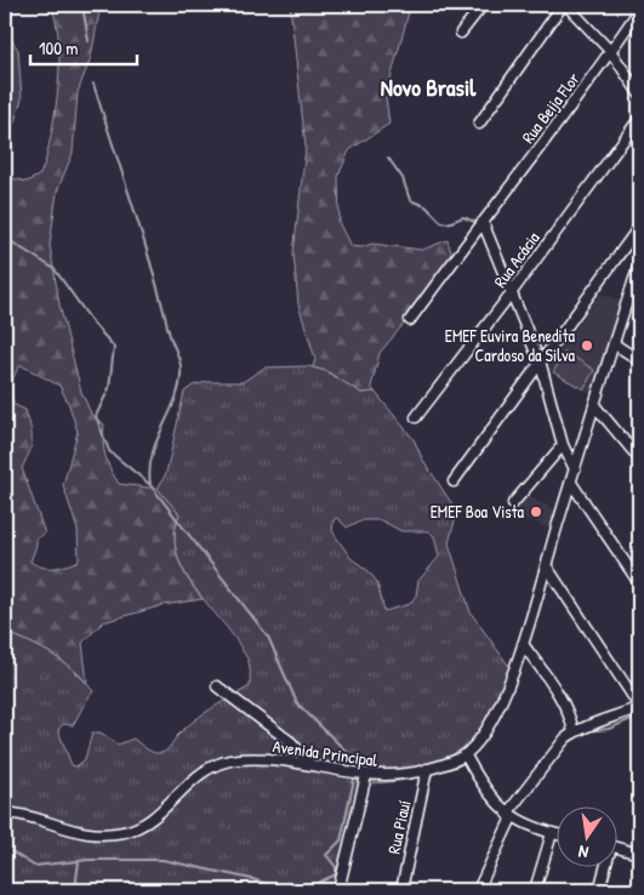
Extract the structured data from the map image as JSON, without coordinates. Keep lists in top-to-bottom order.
{
  "streets": {
    "street": [
      "Rua Beija Flor",
      "Rua Acácia",
      "Avenida Principal",
      "Rua Piauí"
    ]
  },
  "crossings": [
    ["Avenida Principal", "Rua Piauí"]
  ],
  "districts": ["Novo Brasil"],
  "places": ["EMEF Euvira Benedita Cardoso da Silva", "EMEF Boa Vista"],
  "scale_bar": "100 m",
  "north": "bottom"
}
